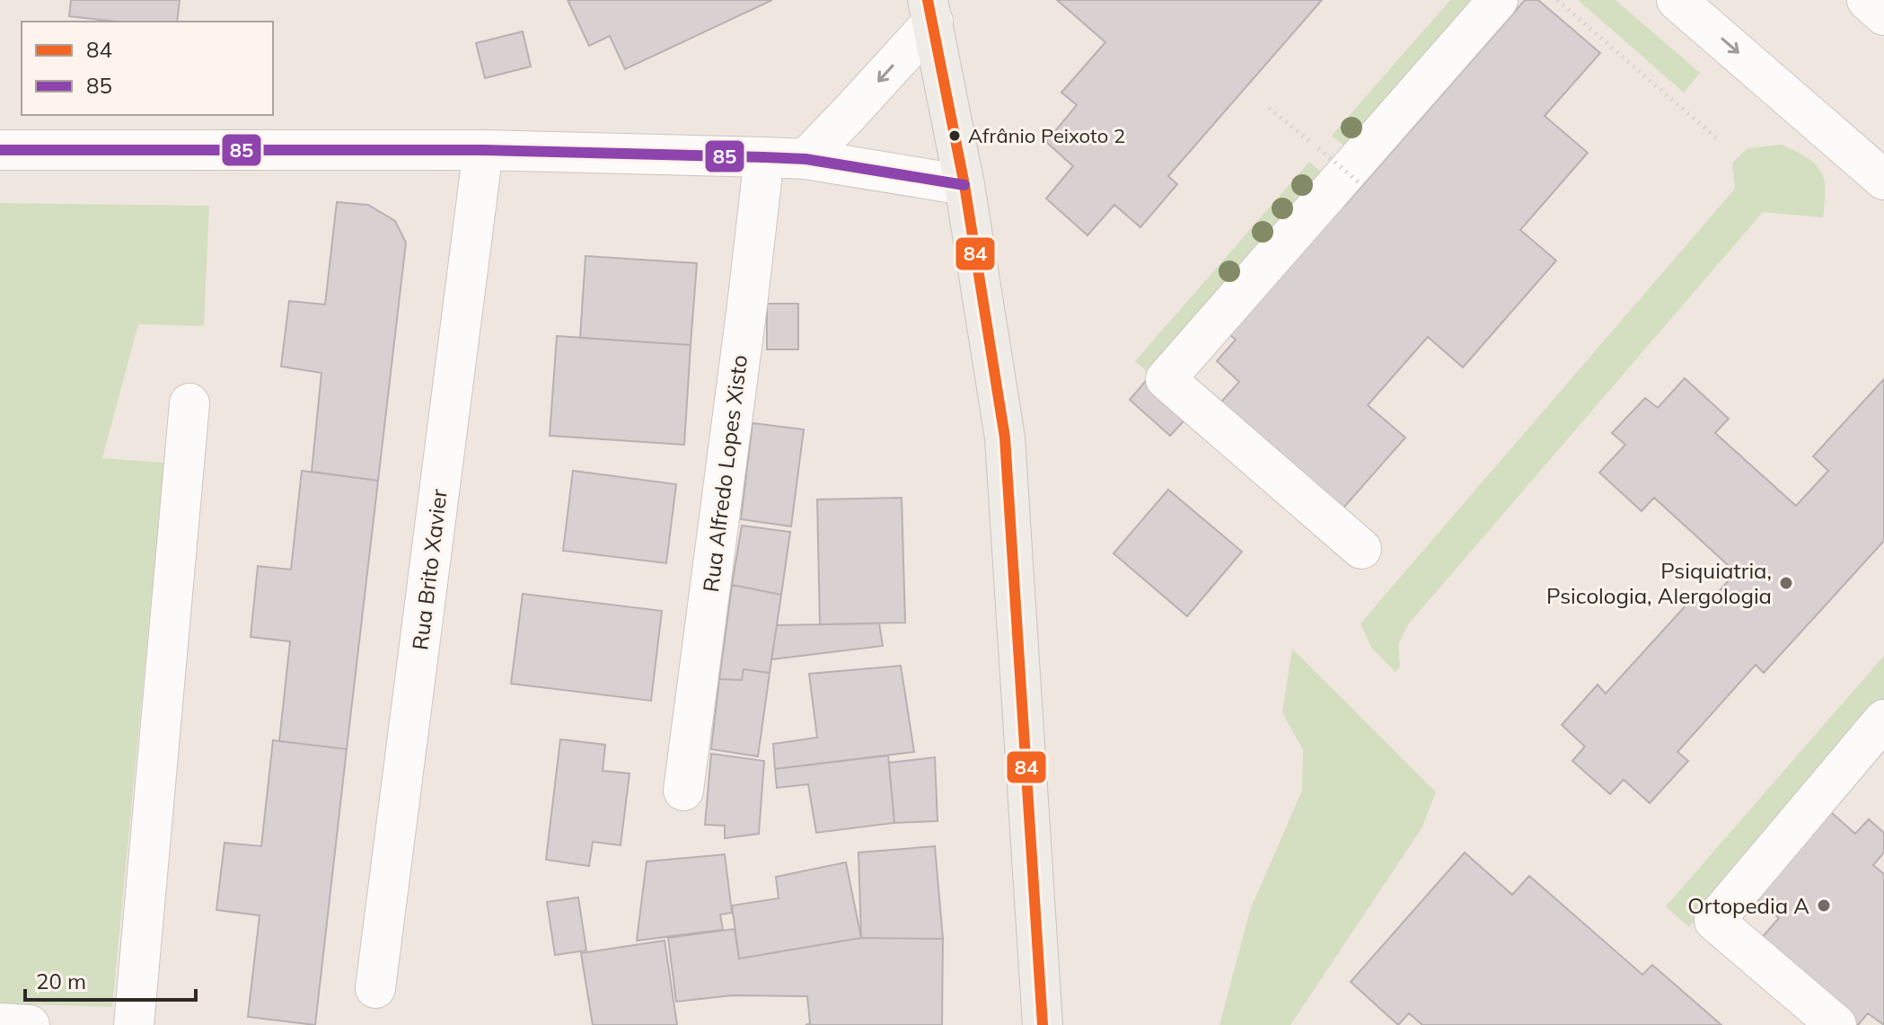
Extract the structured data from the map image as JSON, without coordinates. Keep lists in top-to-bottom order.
{
  "streets": {
    "street": ["Rua Alfredo Lopes Xisto", "Rua Brito Xavier"]
  },
  "places": ["Afrânio Peixoto 2", "Psiquiatria, Psicologia, Alergologia", "Ortopedia A"],
  "lines": ["transit line 84", "transit line 85"],
  "legend": ["84", "85"],
  "scale_bar": "20 m"
}
